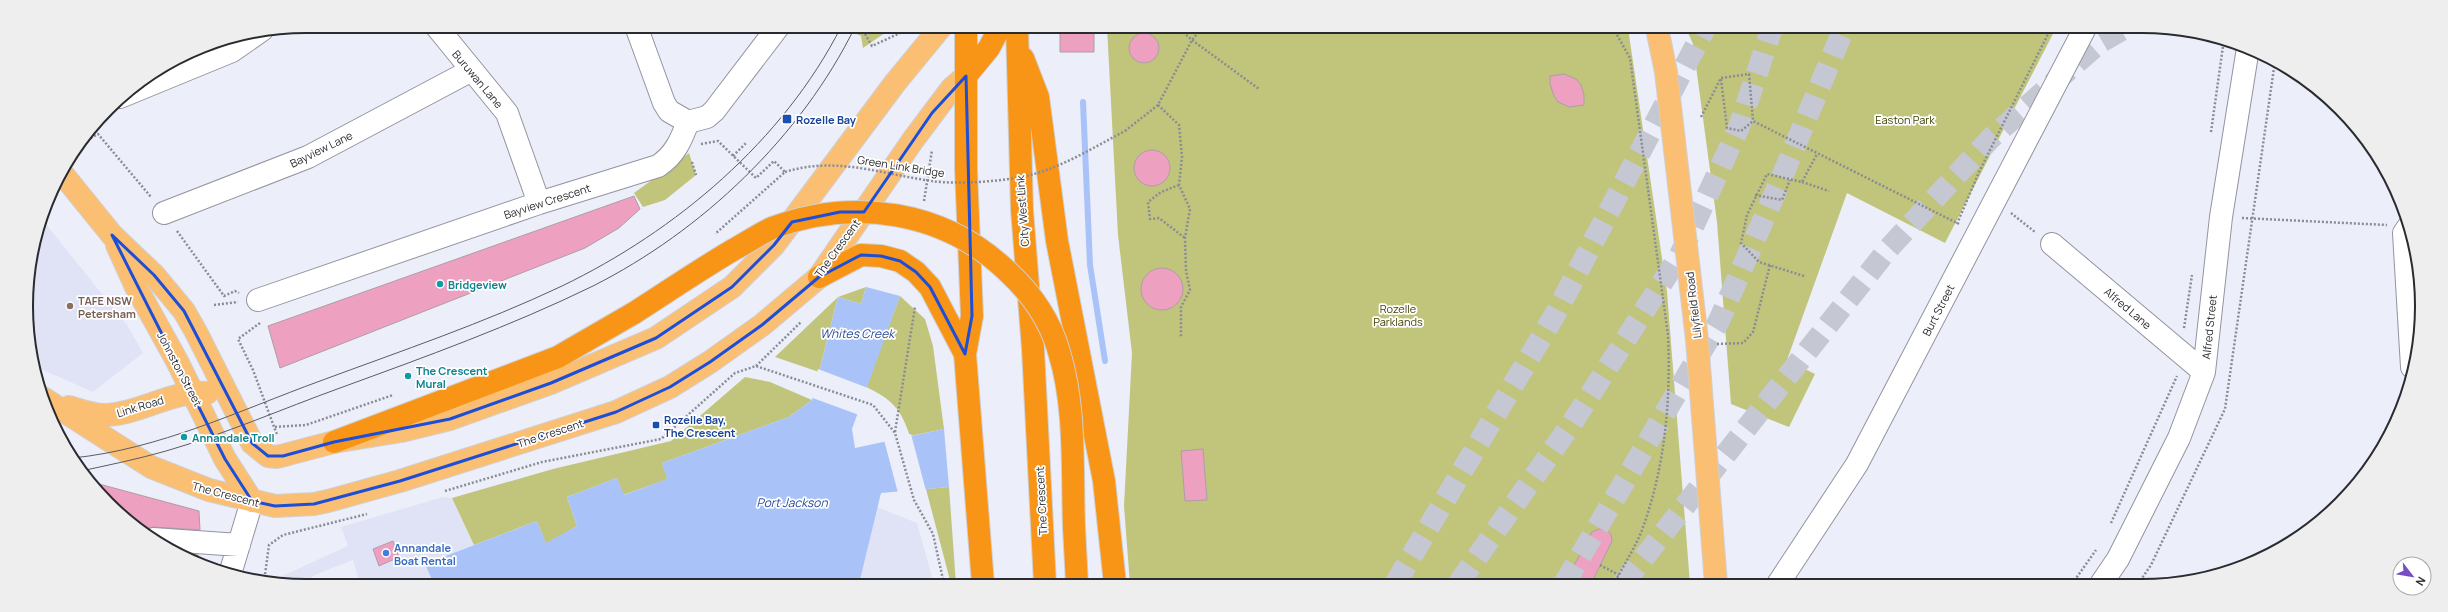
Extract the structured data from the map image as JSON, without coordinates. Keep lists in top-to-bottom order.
{
  "streets": {
    "highway": ["City West Link", "The Crescent"],
    "main road": ["Lilyfield Road", "Johnston Street", "Link Road"],
    "street": [
      "Buruwan Lane",
      "Bayview Lane",
      "Bayview Crescent",
      "Alfred Lane",
      "Burt Street",
      "Alfred Street"
    ],
    "path": ["Green Link Bridge"]
  },
  "crossings": [
    ["Buruwan Lane", "Bayview Lane"],
    ["Buruwan Lane", "Bayview Crescent"],
    ["City West Link", "The Crescent"],
    ["The Crescent", "Johnston Street"],
    ["Alfred Lane", "Alfred Street"],
    ["Johnston Street", "Link Road"]
  ],
  "water": ["Whites Creek", "Port Jackson"],
  "parks": ["Easton Park", "Rozelle Parklands"],
  "places": {
    "transit": ["Rozelle Bay", "Rozelle Bay, The Crescent"],
    "other": [
      "Bridgeview",
      "TAFE NSW Petersham",
      "The Crescent Mural",
      "Annandale Troll",
      "Annandale Boat Rental"
    ]
  },
  "north": "bottom right"
}
